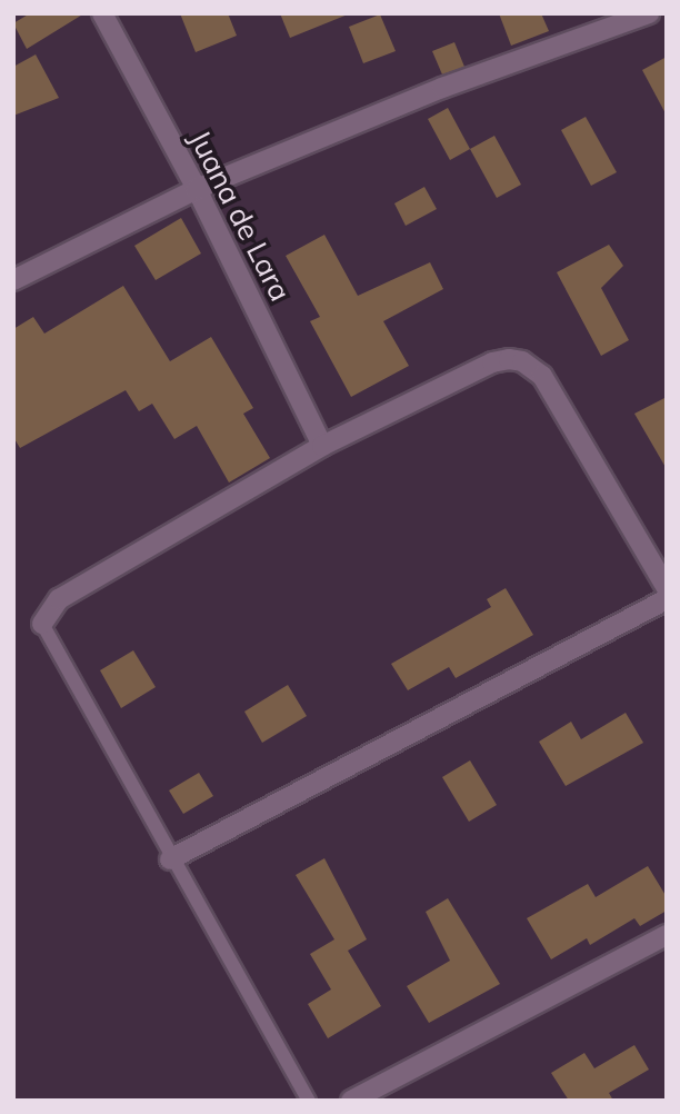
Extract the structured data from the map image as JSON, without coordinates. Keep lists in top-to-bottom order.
{
  "streets": {
    "street": ["Juana de Lara"]
  }
}
